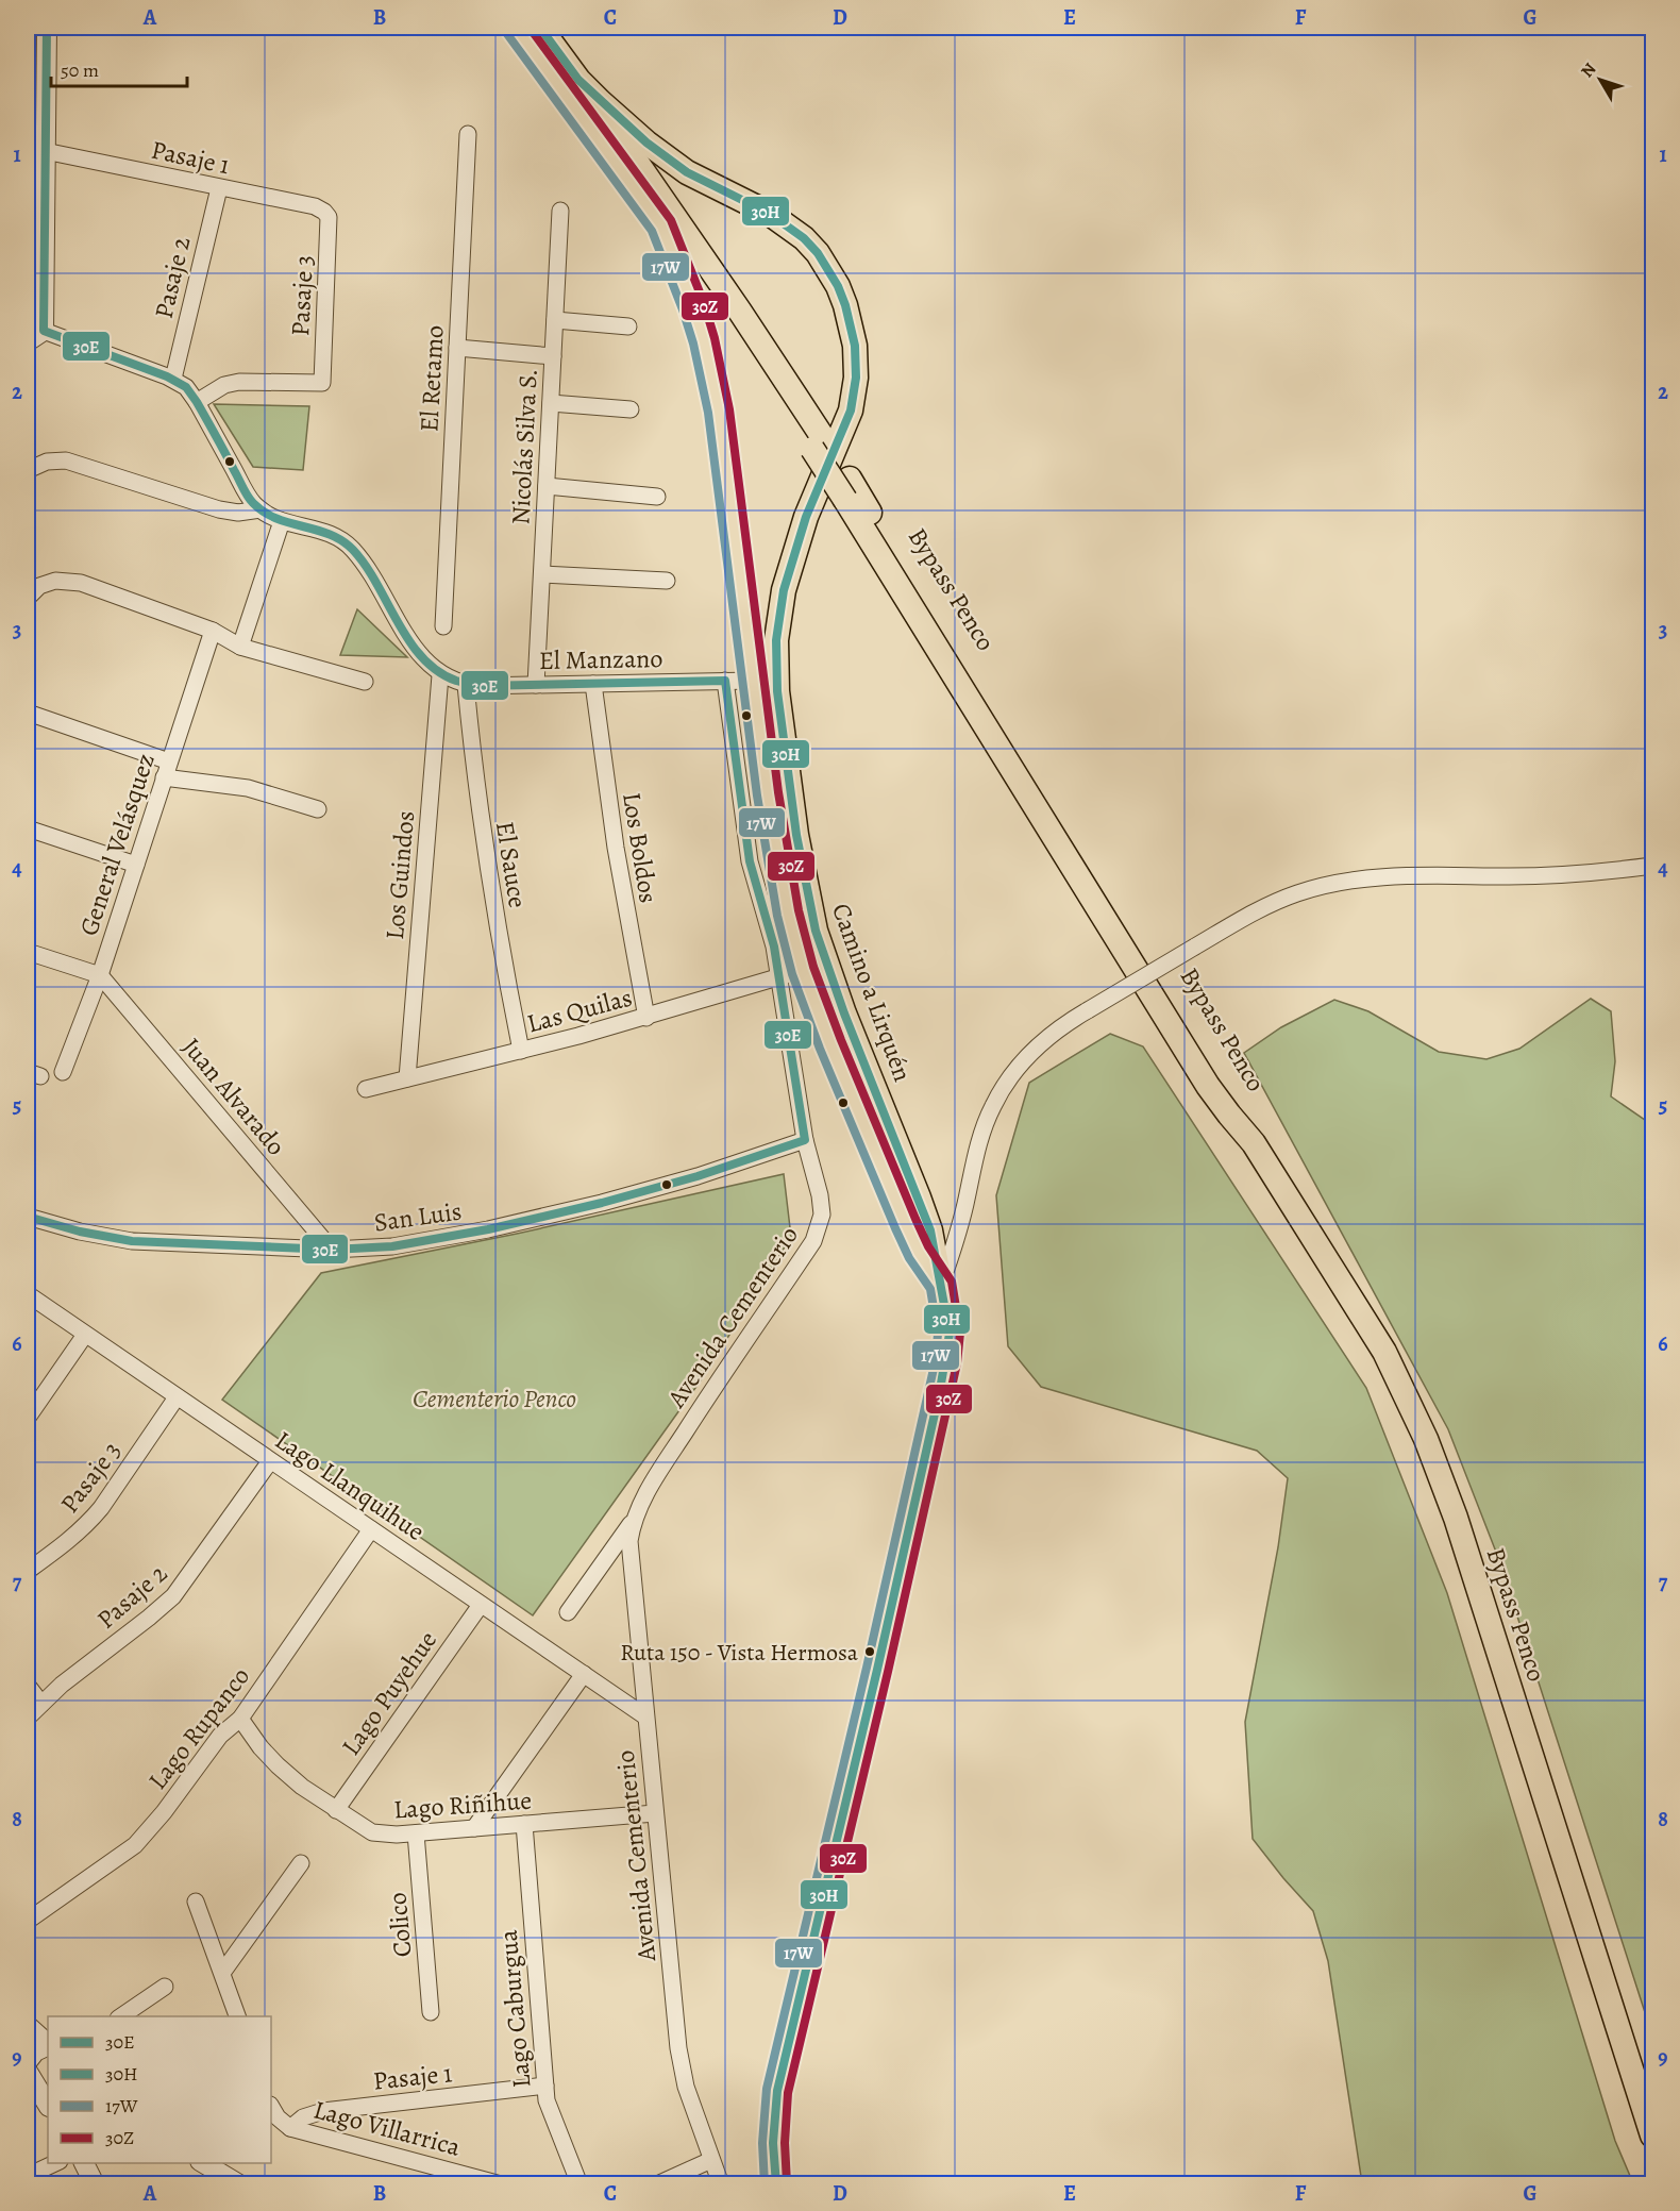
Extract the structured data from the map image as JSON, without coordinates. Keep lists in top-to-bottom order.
{
  "streets": {
    "main road": ["Bypass Penco", "Camino a Lirquén"],
    "street": [
      "Pasaje 1",
      "Pasaje 2",
      "Pasaje 3",
      "El Retamo",
      "Nicolás Silva S.",
      "El Manzano",
      "General Velásquez",
      "Los Boldos",
      "El Sauce",
      "Los Guindos",
      "Las Quilas",
      "Juan Alvarado",
      "San Luis",
      "Avenida Cementerio",
      "Lago Llanquihue",
      "Lago Puyehue",
      "Lago Rupanco",
      "Lago Riñihue",
      "Colico",
      "Lago Caburgua",
      "Lago Villarrica"
    ]
  },
  "crossings": [
    ["Pasaje 1", "Pasaje 2"],
    ["Pasaje 1", "Pasaje 3"],
    ["Pasaje 1", "Lago Caburgua"],
    ["Pasaje 1", "Lago Villarrica"],
    ["Pasaje 2", "Lago Llanquihue"],
    ["Pasaje 3", "Lago Llanquihue"],
    ["Nicolás Silva S.", "El Manzano"],
    ["Bypass Penco", "Camino a Lirquén"],
    ["El Manzano", "Los Boldos"],
    ["El Manzano", "El Sauce"],
    ["El Manzano", "Los Guindos"],
    ["El Manzano", "Camino a Lirquén"],
    ["General Velásquez", "Juan Alvarado"],
    ["Los Boldos", "Las Quilas"],
    ["El Sauce", "Las Quilas"],
    ["Los Guindos", "Las Quilas"],
    ["Camino a Lirquén", "Las Quilas"],
    ["Las Quilas", "Avenida Cementerio"],
    ["Juan Alvarado", "San Luis"],
    ["San Luis", "Avenida Cementerio"],
    ["Avenida Cementerio", "Lago Llanquihue"],
    ["Avenida Cementerio", "Lago Riñihue"],
    ["Lago Llanquihue", "Lago Puyehue"],
    ["Lago Llanquihue", "Lago Rupanco"],
    ["Lago Puyehue", "Lago Riñihue"],
    ["Lago Rupanco", "Lago Riñihue"],
    ["Lago Riñihue", "Colico"],
    ["Lago Riñihue", "Lago Caburgua"]
  ],
  "parks": ["Cementerio Penco"],
  "places": ["Ruta 150 - Vista Hermosa"],
  "lines": [
    "transit line 30E",
    "transit line 30H",
    "transit line 30Z",
    "transit line 17W"
  ],
  "legend": [
    "30E",
    "30H",
    "17W",
    "30Z"
  ],
  "scale_bar": "50 m",
  "north": "top left",
  "grid": {
    "columns": [
      "A",
      "B",
      "C",
      "D",
      "E",
      "F",
      "G"
    ],
    "rows": [
      "1",
      "2",
      "3",
      "4",
      "5",
      "6",
      "7",
      "8",
      "9"
    ]
  }
}
